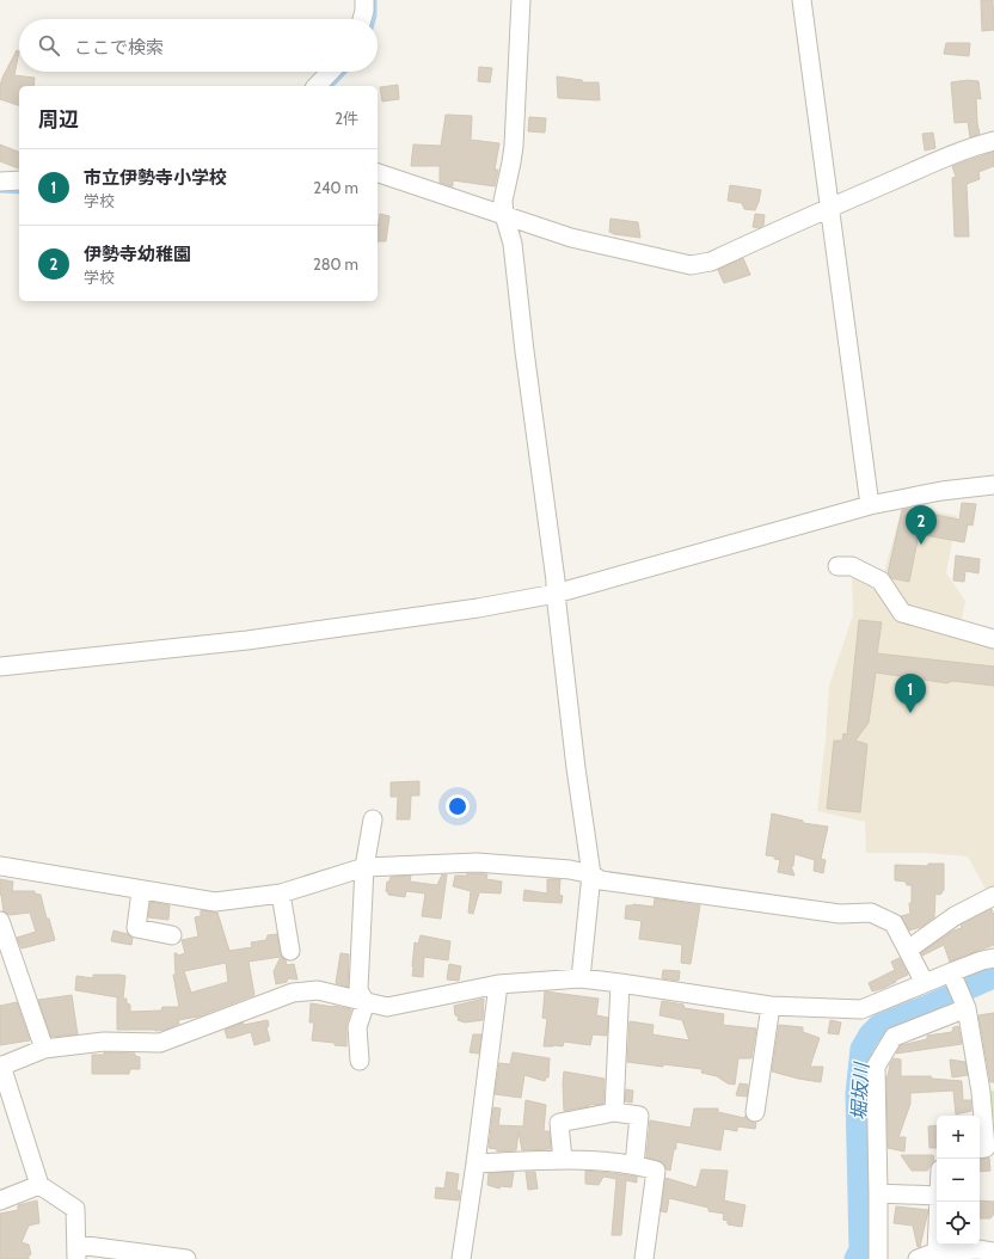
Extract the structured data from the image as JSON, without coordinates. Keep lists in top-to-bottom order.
{
  "water": ["堀坂川"],
  "page": {
    "search": "ここで検索",
    "heading": ["周辺", "2件"],
    "list": [
      {
        "mark": "1",
        "name": "市立伊勢寺小学校",
        "note": "学校",
        "value": "240 m"
      },
      {
        "mark": "2",
        "name": "伊勢寺幼稚園",
        "note": "学校",
        "value": "280 m"
      }
    ],
    "pins": ["2", "1"],
    "map_buttons": ["+", "−"]
  }
}
